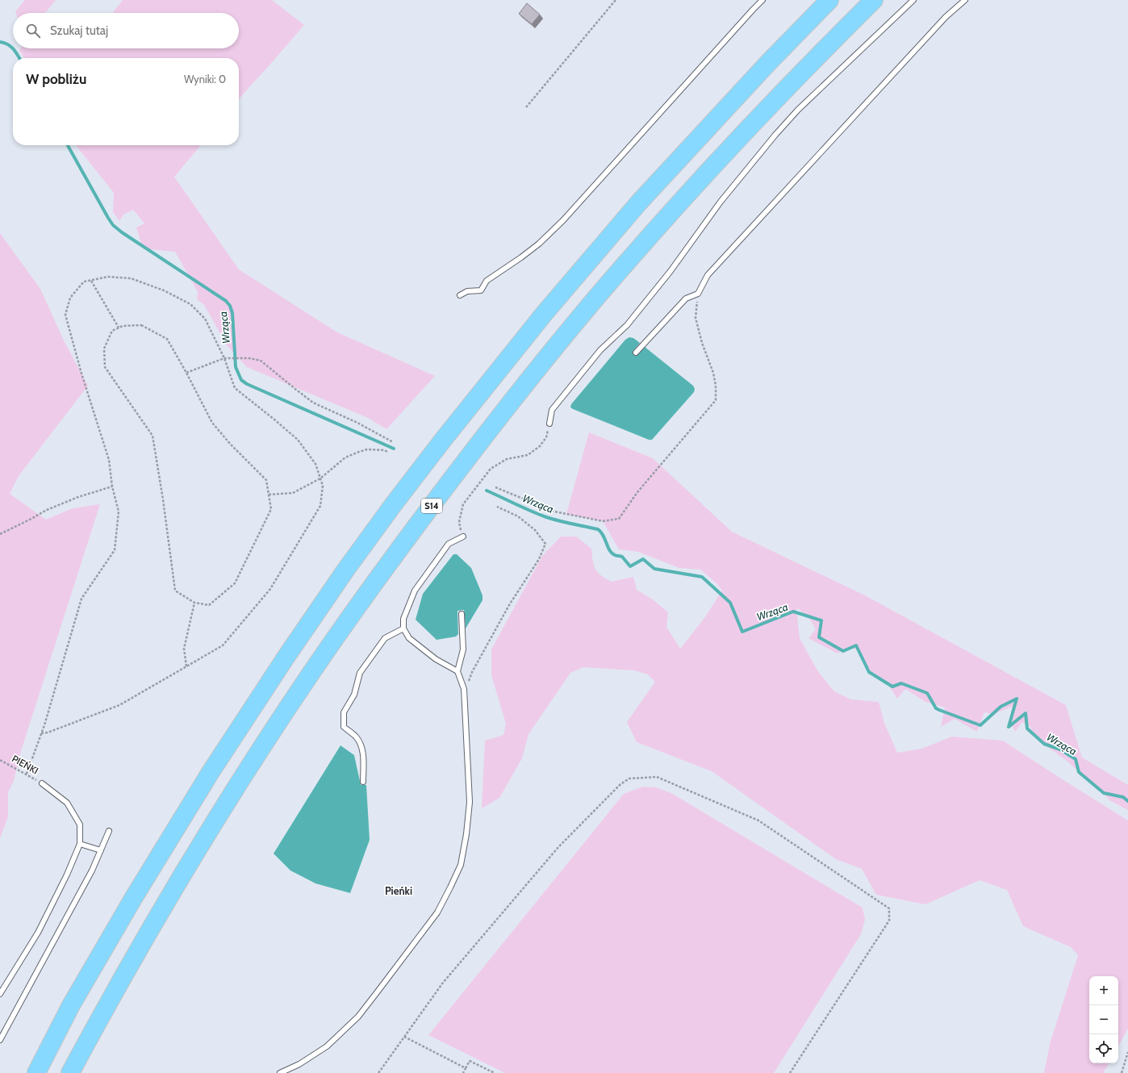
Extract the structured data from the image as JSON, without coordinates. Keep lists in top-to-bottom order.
{
  "streets": {
    "highway": ["S14"],
    "path": ["PIEŃKI"]
  },
  "districts": ["Pieńki"],
  "water": ["Wrząca"],
  "page": {
    "search": "Szukaj tutaj",
    "heading": ["W pobliżu", "Wyniki: 0"],
    "map_buttons": ["+", "−"]
  }
}
